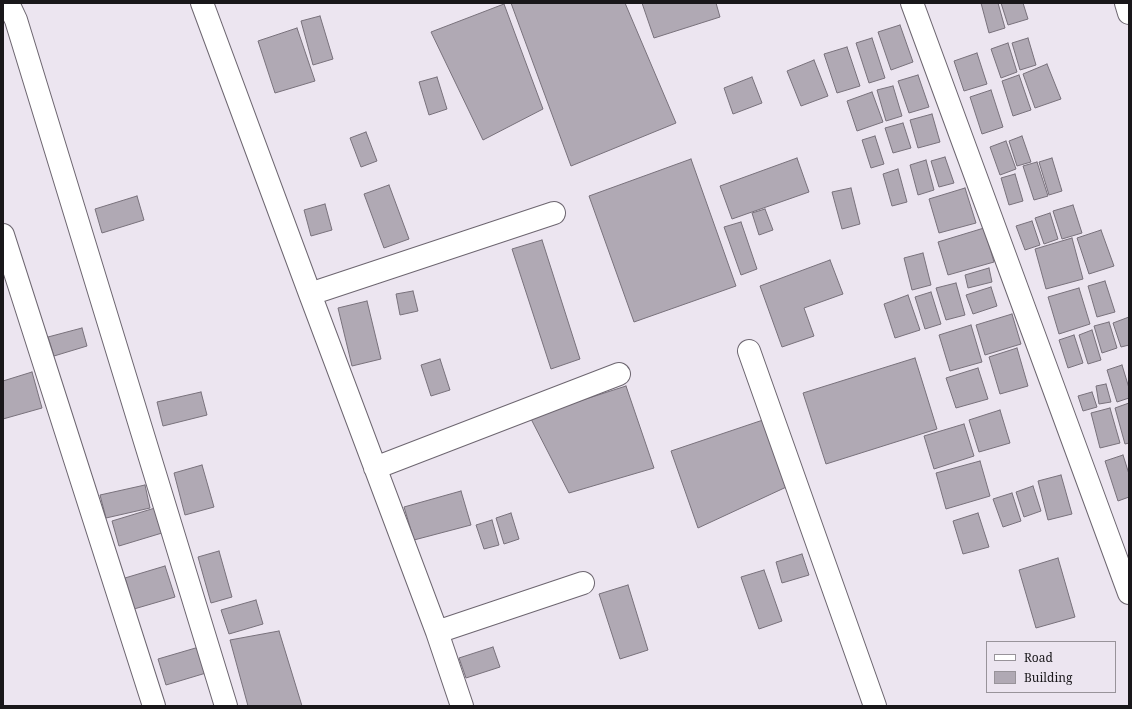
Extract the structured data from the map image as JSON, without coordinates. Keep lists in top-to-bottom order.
{
  "legend": ["Road", "Building"]
}
